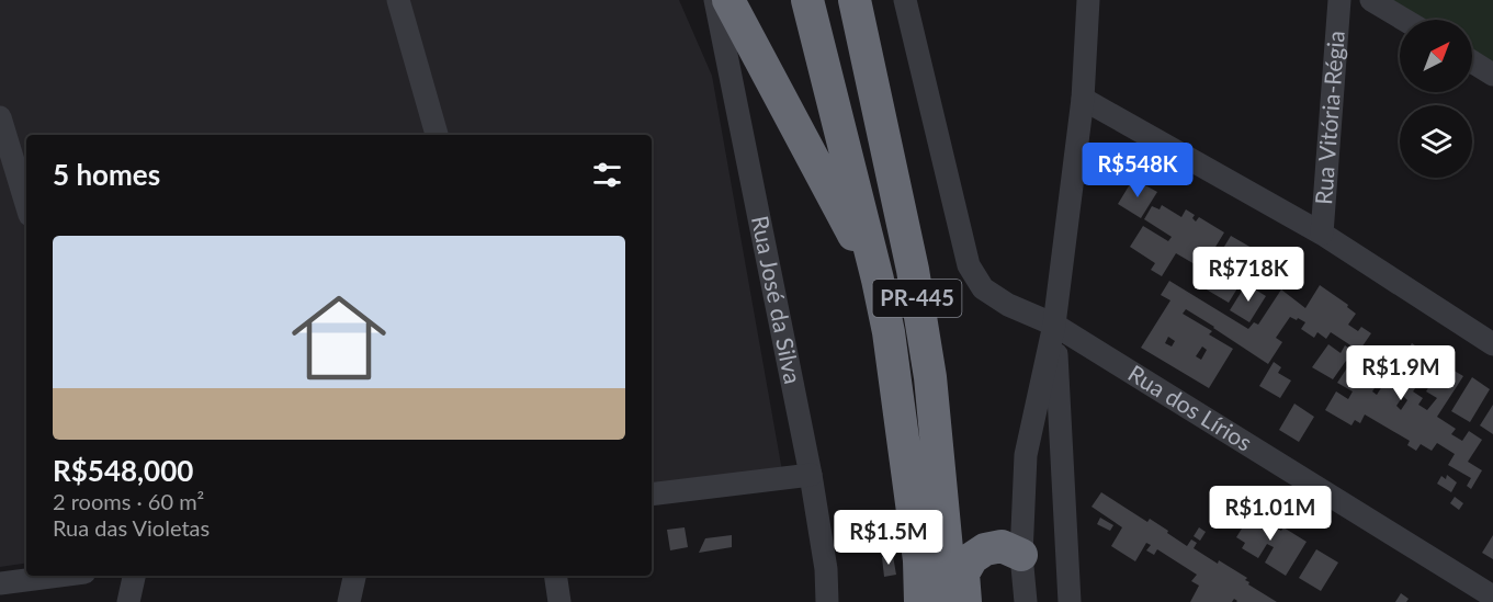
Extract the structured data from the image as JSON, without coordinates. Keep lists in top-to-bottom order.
{
  "streets": {
    "highway": ["PR-445"],
    "street": ["Rua Vitória-Régia", "Rua José da Silva", "Rua dos Lírios"]
  },
  "north": "top right",
  "page": {
    "heading": "5 homes",
    "price": [
      "R$548K",
      "R$718K",
      "R$1.9M",
      "R$1.01M",
      "R$1.5M"
    ],
    "list": [
      {
        "name": "R$548,000",
        "note": "2 rooms · 60 m² · Rua das Violetas"
      }
    ]
  }
}
